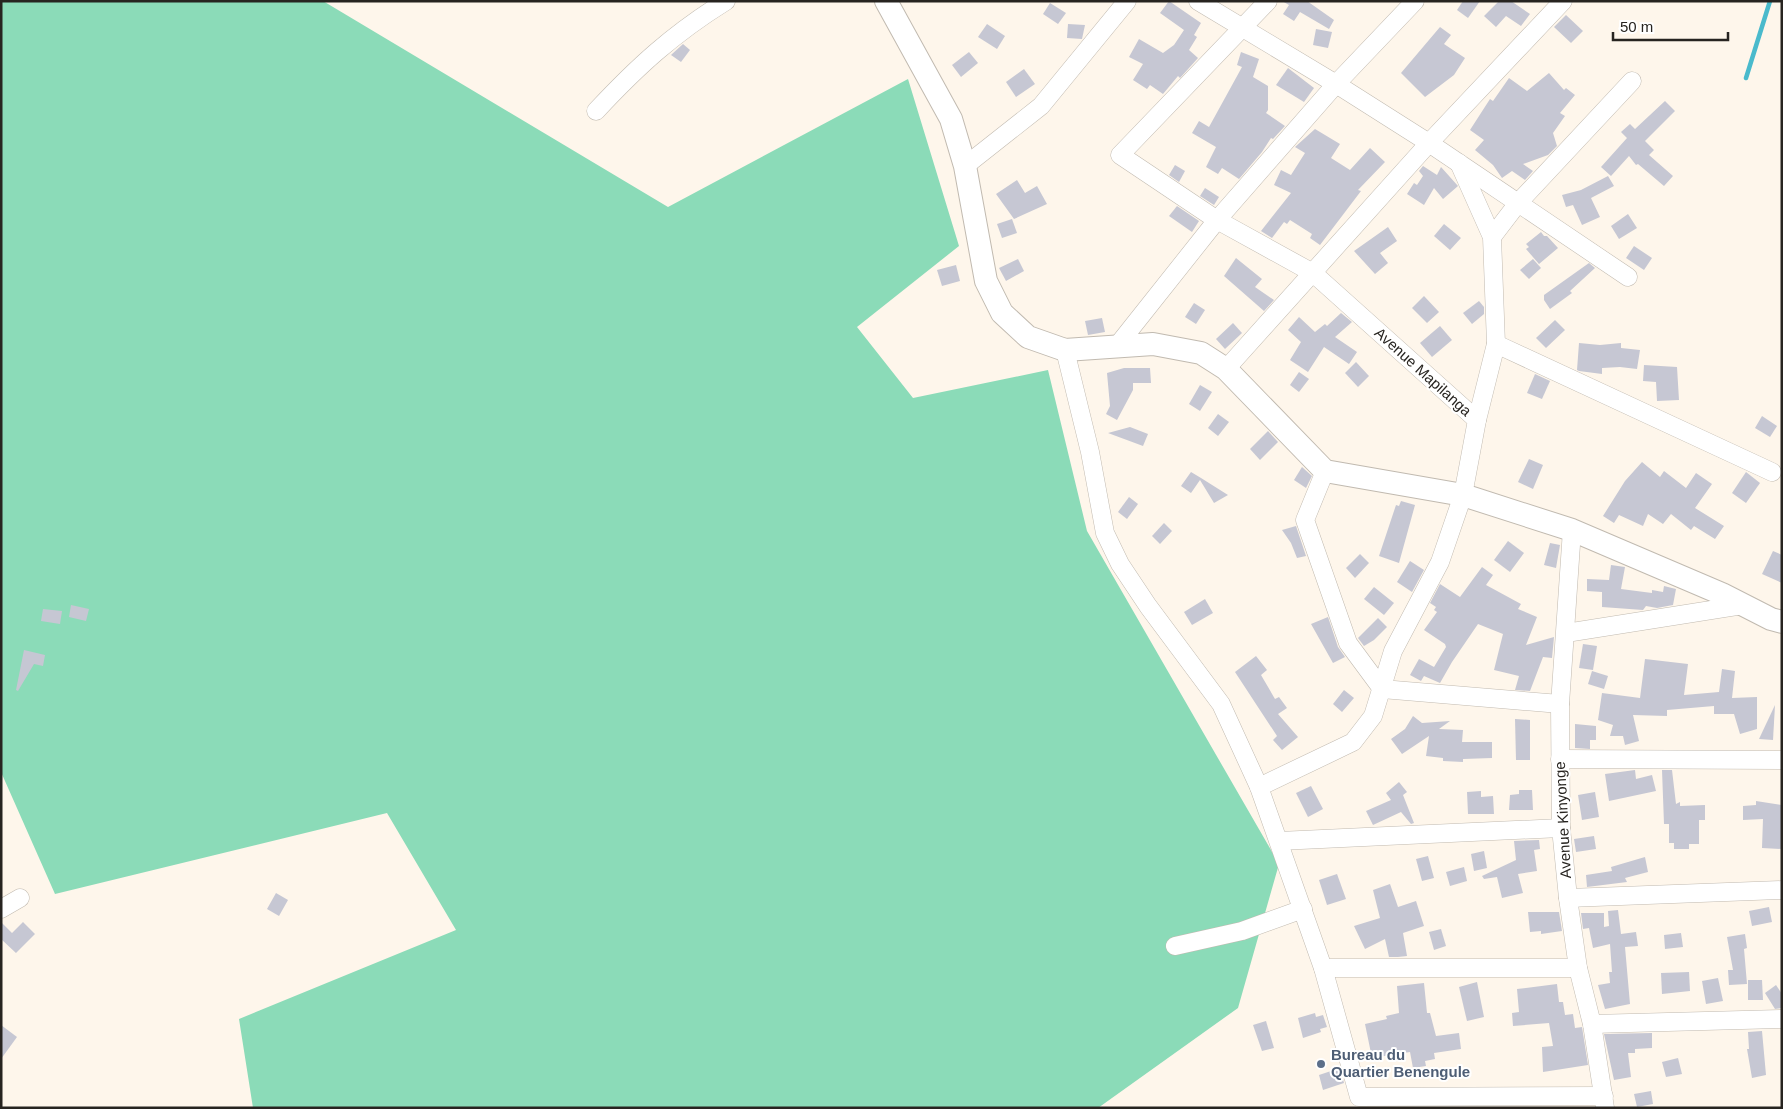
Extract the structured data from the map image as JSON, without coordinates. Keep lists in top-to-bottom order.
{
  "streets": {
    "street": ["Avenue Mapilanga", "Avenue Kinyonge"]
  },
  "places": ["Bureau du Quartier Benengule"],
  "scale_bar": "50 m"
}
